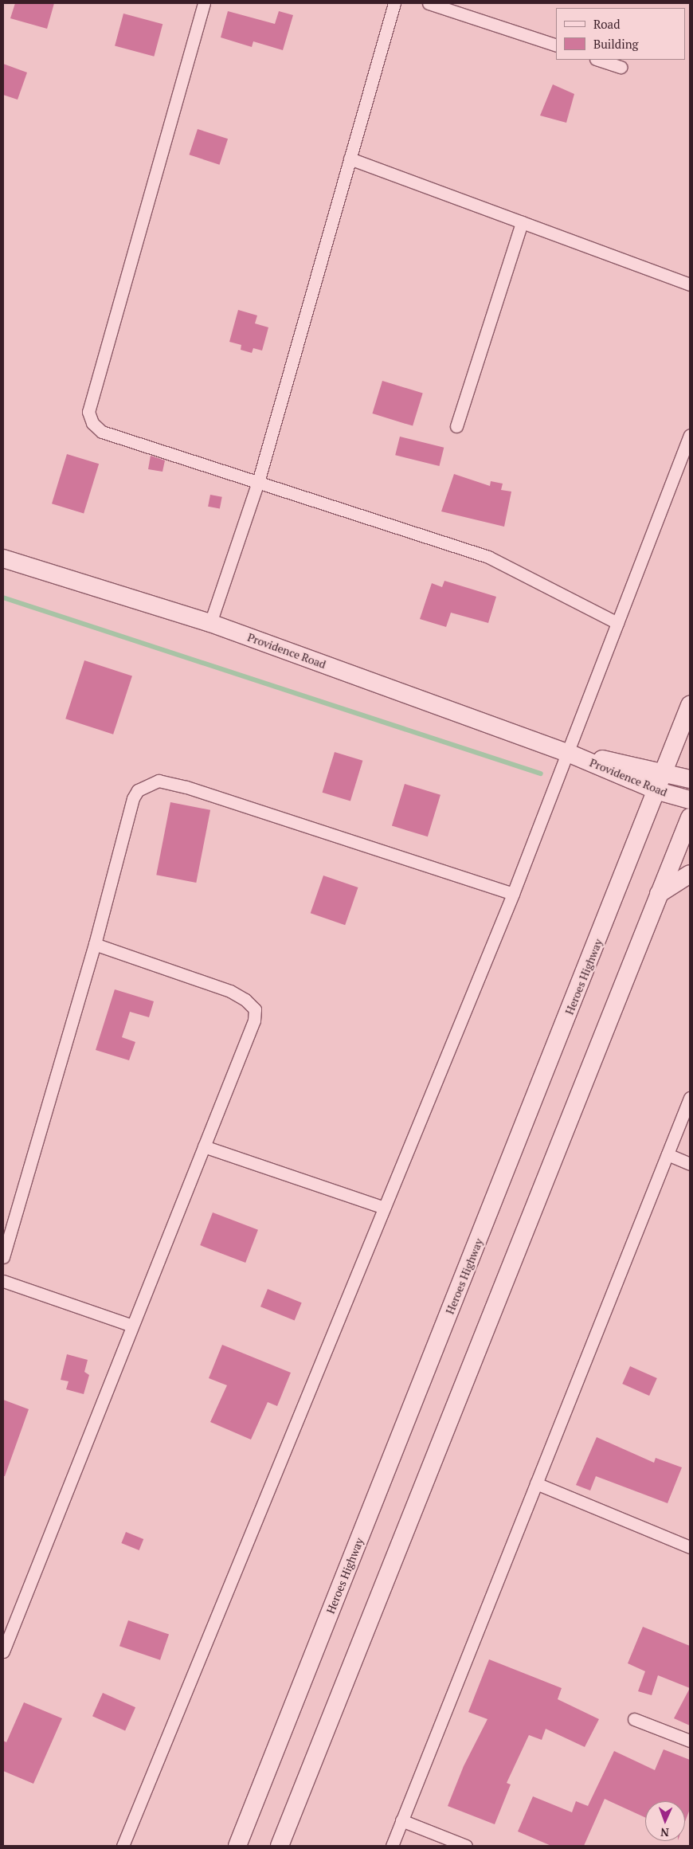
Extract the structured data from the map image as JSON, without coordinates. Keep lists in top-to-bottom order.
{
  "streets": {
    "main road": ["Providence Road", "Heroes Highway"]
  },
  "crossings": [
    ["Providence Road", "Heroes Highway"]
  ],
  "legend": ["Road", "Building"],
  "north": "bottom"
}
